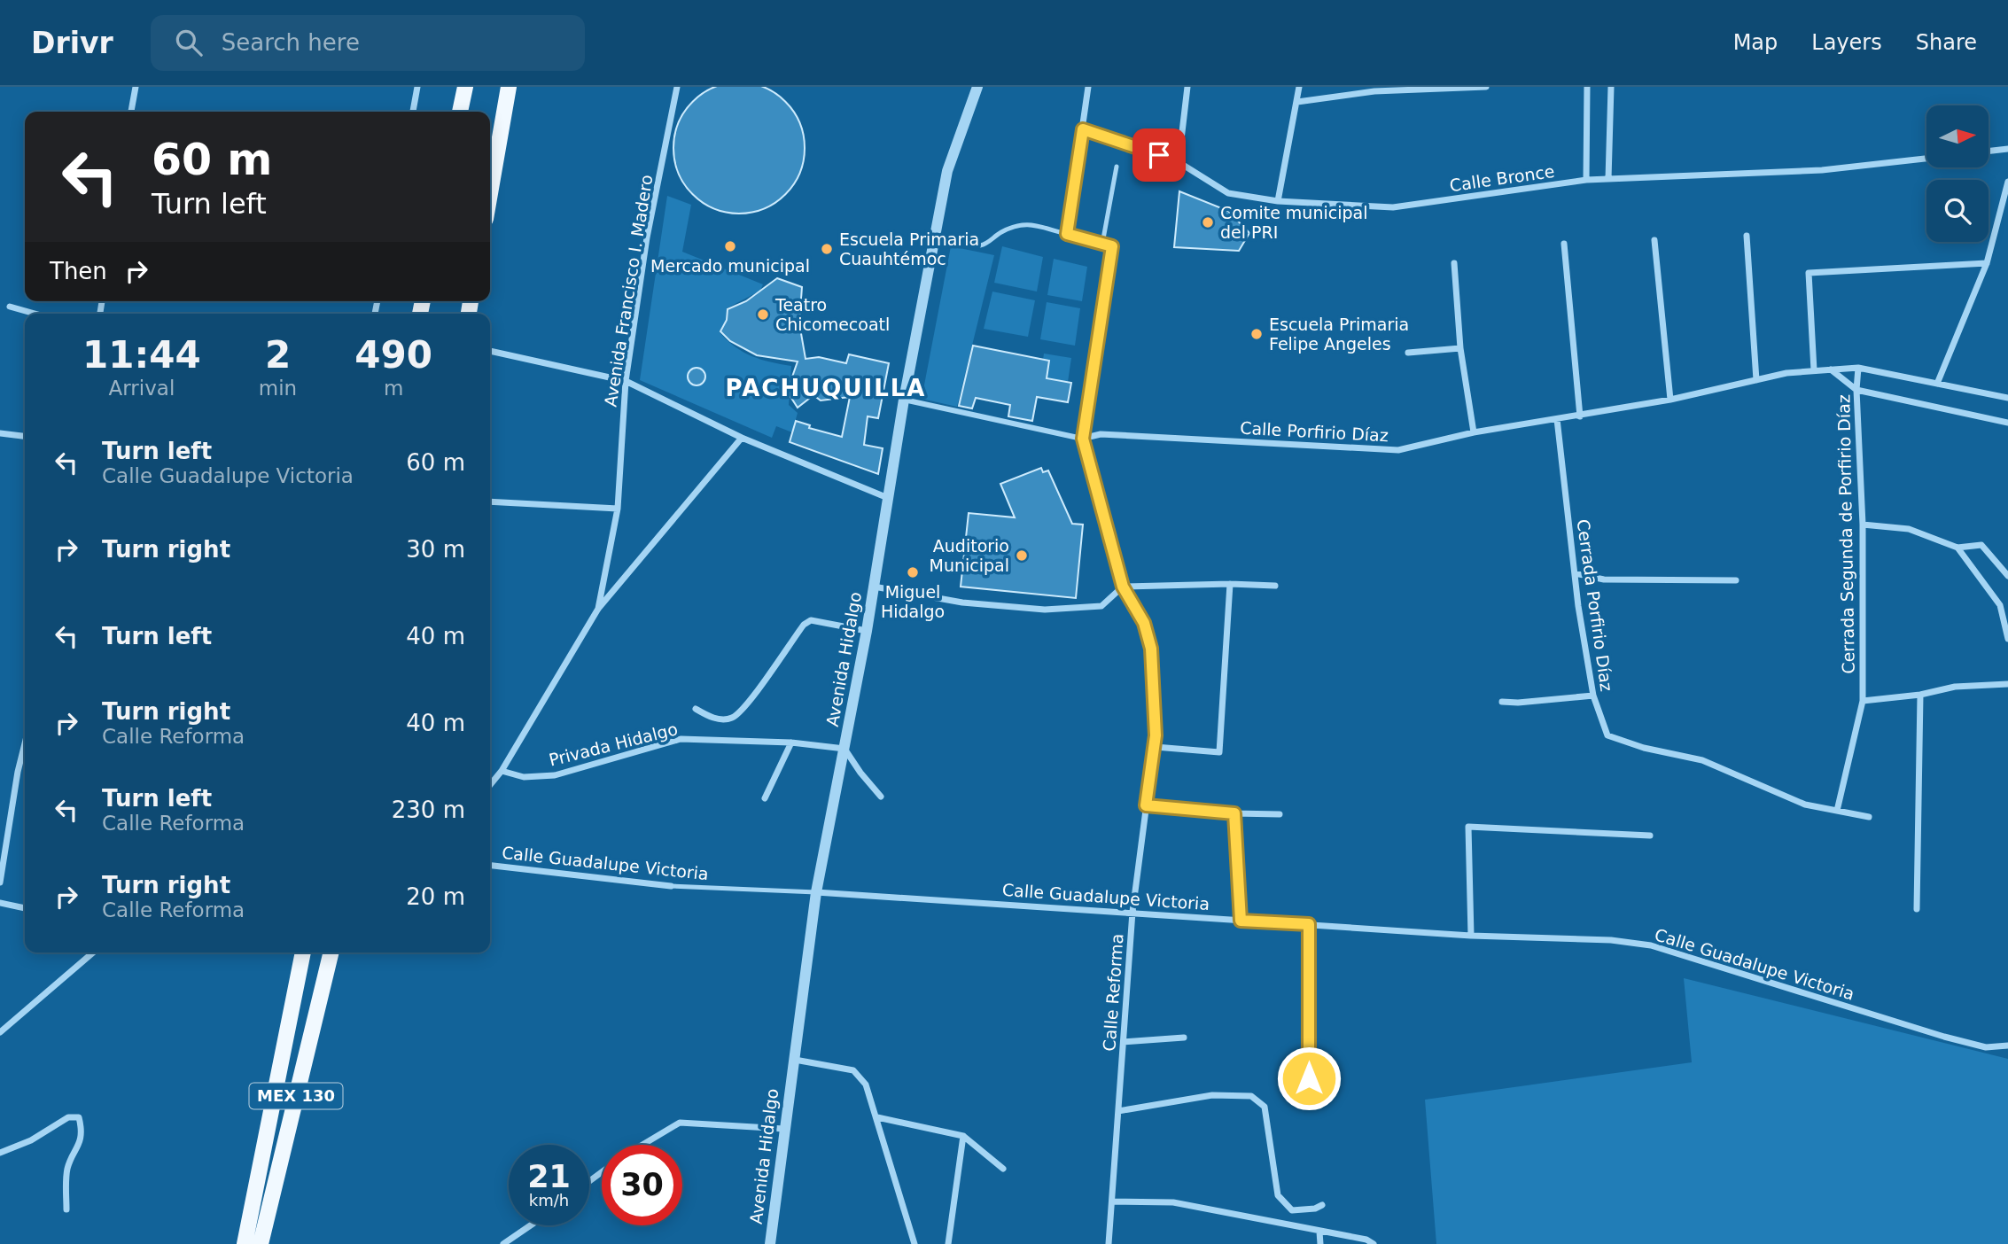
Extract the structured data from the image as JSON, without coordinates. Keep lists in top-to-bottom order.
{
  "streets": {
    "main road": ["MEX 130"],
    "street": [
      "Calle Bronce",
      "Avenida Francisco I. Madero",
      "Calle Porfirio Díaz",
      "Cerrada Segunda de Porfirio Díaz",
      "Cerrada Porfirio Díaz",
      "Avenida Hidalgo",
      "Privada Hidalgo",
      "Calle Guadalupe Victoria",
      "Calle Reforma"
    ]
  },
  "crossings": [
    ["Calle Porfirio Díaz", "Cerrada Segunda de Porfirio Díaz"],
    ["Calle Porfirio Díaz", "Cerrada Porfirio Díaz"],
    ["Calle Porfirio Díaz", "Avenida Hidalgo"],
    ["Calle Porfirio Díaz", "Calle Reforma"],
    ["Avenida Hidalgo", "Privada Hidalgo"],
    ["Avenida Hidalgo", "Calle Guadalupe Victoria"],
    ["Calle Guadalupe Victoria", "Calle Reforma"]
  ],
  "districts": ["PACHUQUILLA"],
  "places": [
    "Comite municipal del PRI",
    "Mercado municipal",
    "Escuela Primaria Cuauhtémoc",
    "Teatro Chicomecoatl",
    "Escuela Primaria Felipe Angeles",
    "Auditorio Municipal",
    "Miguel Hidalgo"
  ],
  "north": "right",
  "page": {
    "header": "Drivr",
    "search": "Search here",
    "nav": ["Map", "Layers", "Share"],
    "turn": ["60 m", "Turn left"],
    "then": "Then",
    "eta": [
      "11:44",
      "Arrival",
      "2",
      "min",
      "490",
      "m"
    ],
    "list": [
      {
        "name": "Turn left",
        "note": "Calle Guadalupe Victoria",
        "value": "60 m"
      },
      {
        "name": "Turn right",
        "value": "30 m"
      },
      {
        "name": "Turn left",
        "value": "40 m"
      },
      {
        "name": "Turn right",
        "note": "Calle Reforma",
        "value": "40 m"
      },
      {
        "name": "Turn left",
        "note": "Calle Reforma",
        "value": "230 m"
      },
      {
        "name": "Turn right",
        "note": "Calle Reforma",
        "value": "20 m"
      }
    ],
    "speed": "21 km/h",
    "limit": "30"
  }
}
